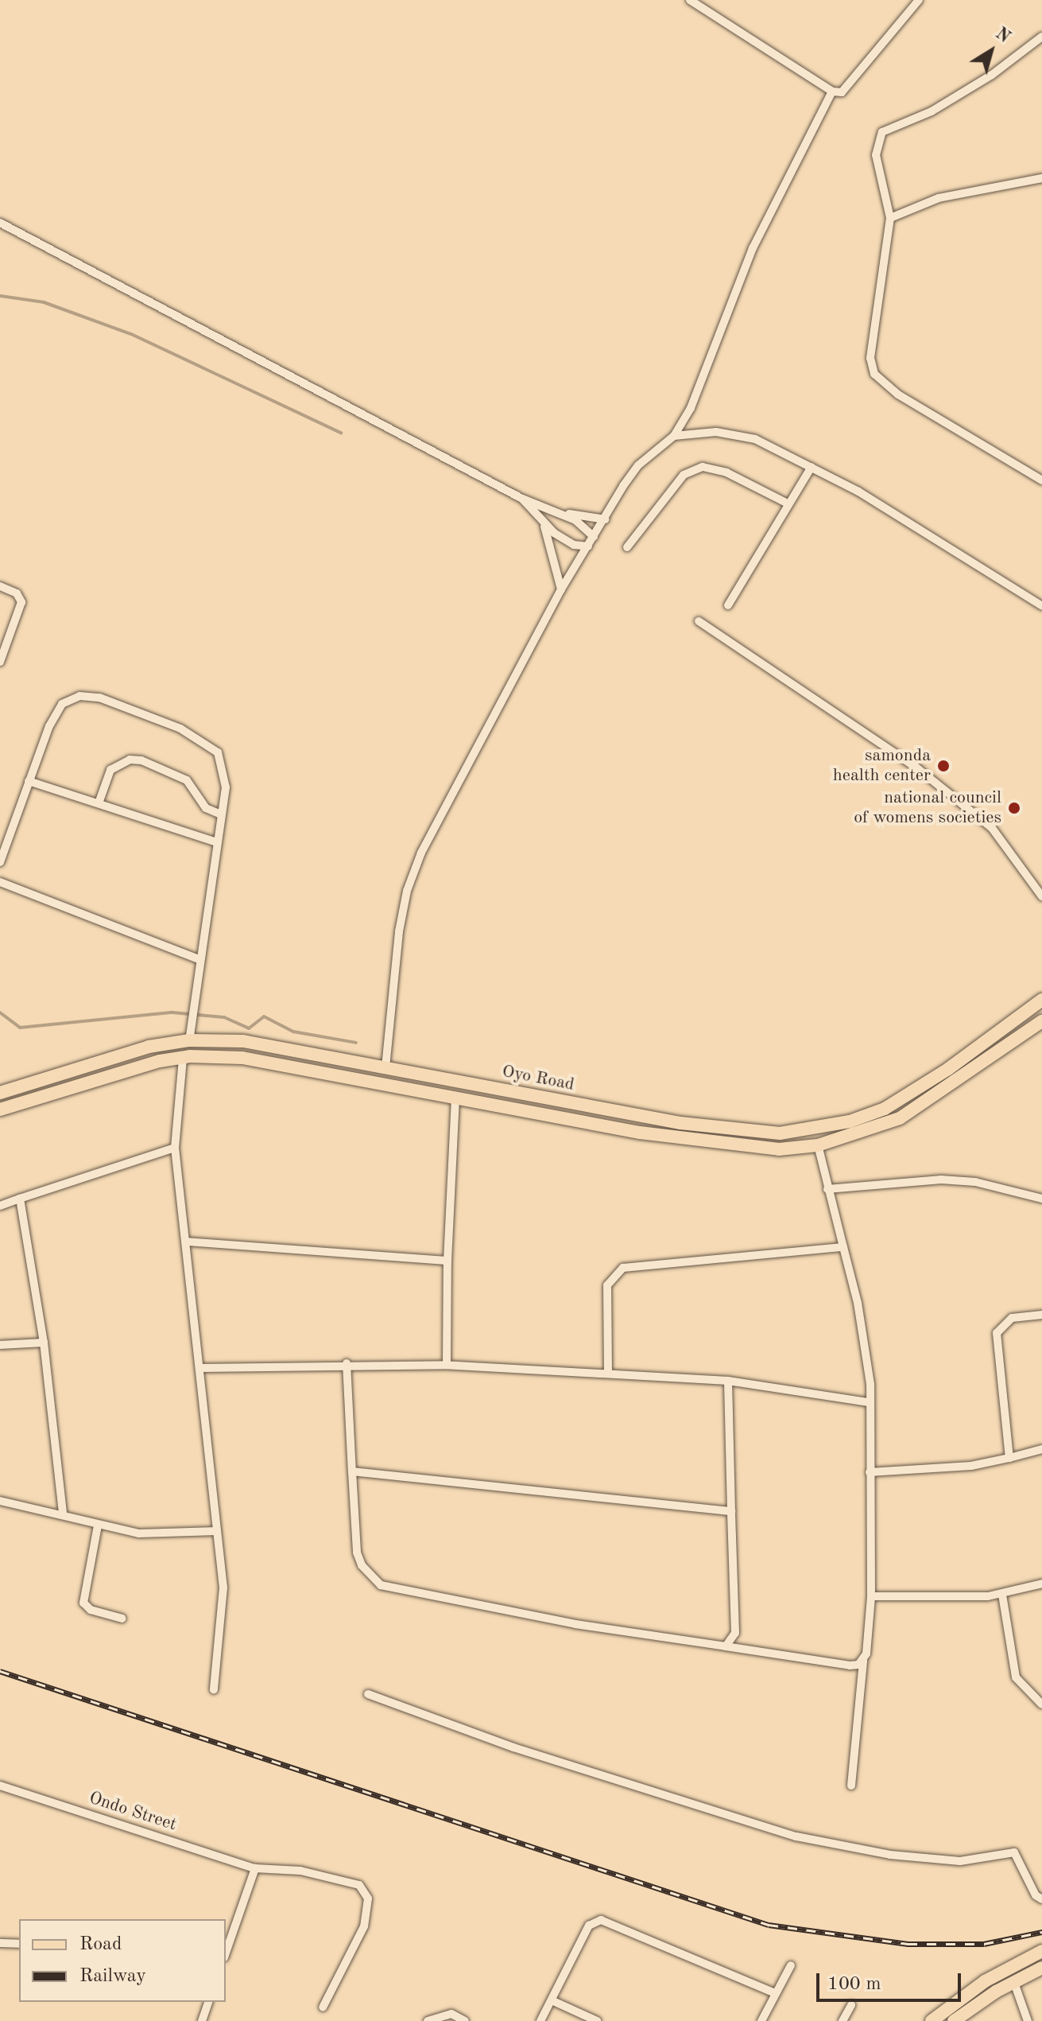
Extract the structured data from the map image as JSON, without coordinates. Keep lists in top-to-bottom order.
{
  "streets": {
    "main road": ["Oyo Road"],
    "street": ["Ondo Street"]
  },
  "places": ["samonda health center", "national council of womens societies"],
  "legend": ["Road", "Railway"],
  "scale_bar": "100 m",
  "north": "top right"
}
